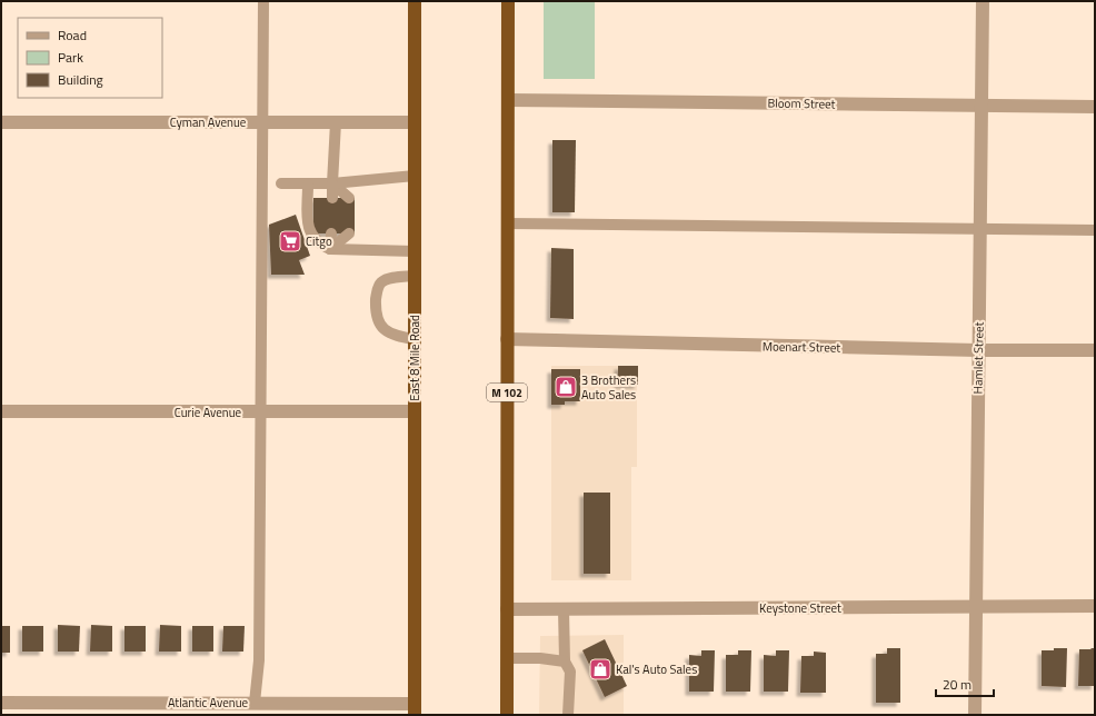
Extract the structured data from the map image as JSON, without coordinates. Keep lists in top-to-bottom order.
{
  "streets": {
    "highway": ["East 8 Mile Road", "M 102"],
    "street": [
      "Bloom Street",
      "Cyman Avenue",
      "Moenart Street",
      "Hamlet Street",
      "Curie Avenue",
      "Keystone Street",
      "Atlantic Avenue"
    ]
  },
  "crossings": [
    ["Bloom Street", "Hamlet Street"],
    ["Bloom Street", "M 102"],
    ["Cyman Avenue", "East 8 Mile Road"],
    ["Moenart Street", "Hamlet Street"],
    ["Moenart Street", "M 102"],
    ["East 8 Mile Road", "Curie Avenue"],
    ["East 8 Mile Road", "Atlantic Avenue"],
    ["Hamlet Street", "Keystone Street"],
    ["M 102", "Keystone Street"]
  ],
  "places": {
    "supermarket": ["Citgo"],
    "shop": ["3 Brothers Auto Sales", "Kal's Auto Sales"]
  },
  "legend": ["Road", "Park", "Building"],
  "scale_bar": "20 m"
}
